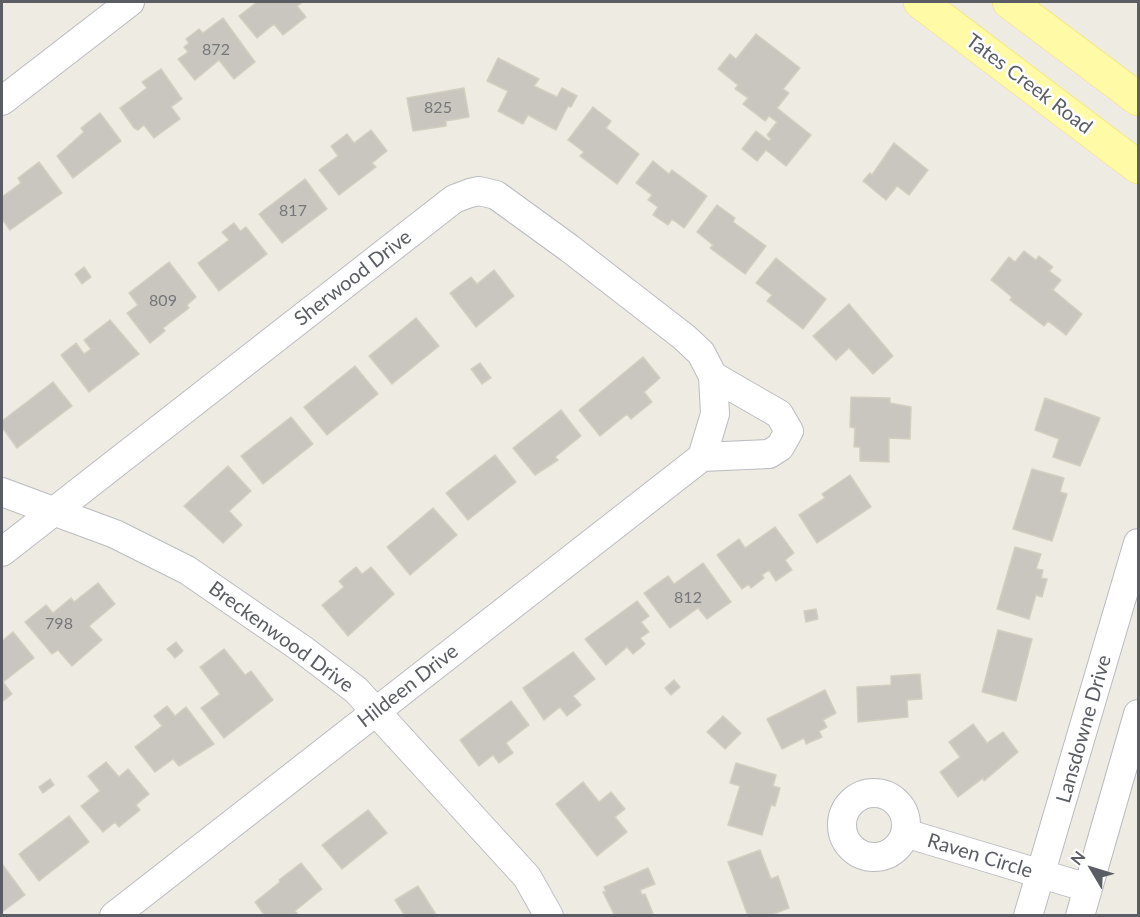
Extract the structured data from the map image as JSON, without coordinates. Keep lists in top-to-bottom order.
{
  "streets": {
    "main road": ["Tates Creek Road"],
    "street": [
      "Sherwood Drive",
      "Breckenwood Drive",
      "Hildeen Drive",
      "Lansdowne Drive",
      "Raven Circle"
    ]
  },
  "crossings": [
    ["Sherwood Drive", "Breckenwood Drive"],
    ["Breckenwood Drive", "Hildeen Drive"],
    ["Lansdowne Drive", "Raven Circle"]
  ],
  "house_numbers": [
    "872",
    "825",
    "817",
    "809",
    "812",
    "798"
  ],
  "north": "top left"
}
